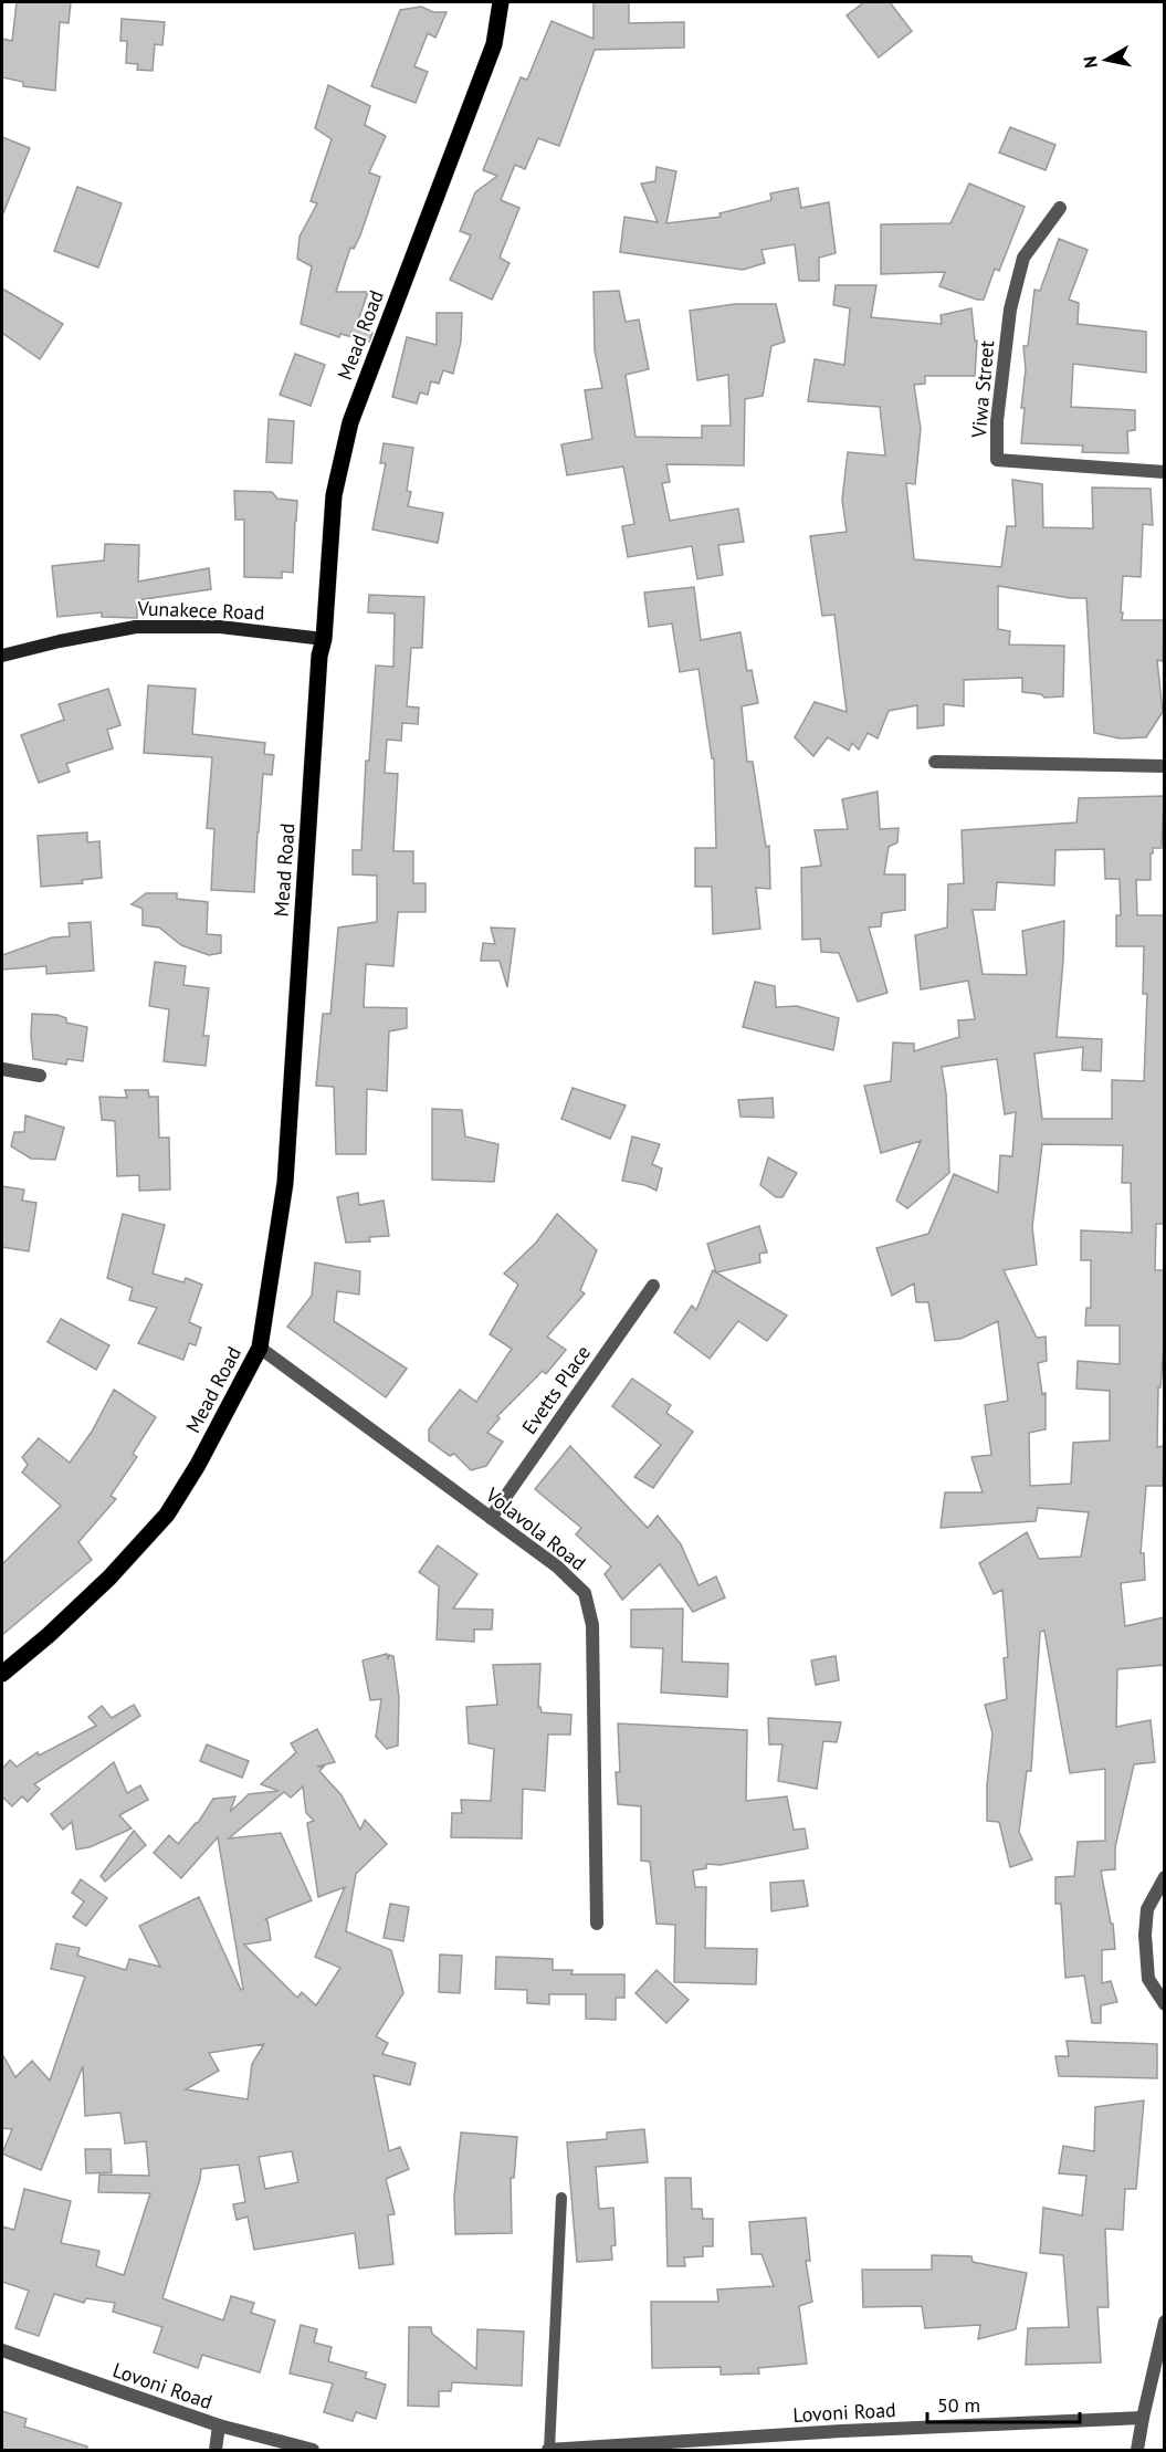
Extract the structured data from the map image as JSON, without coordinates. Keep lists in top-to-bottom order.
{
  "streets": {
    "main road": ["Mead Road", "Vunakece Road"],
    "street": [
      "Viwa Street",
      "Evetts Place",
      "Volavola Road",
      "Lovoni Road"
    ]
  },
  "crossings": [
    ["Mead Road", "Vunakece Road"],
    ["Mead Road", "Volavola Road"],
    ["Evetts Place", "Volavola Road"]
  ],
  "scale_bar": "50 m",
  "north": "left"
}
